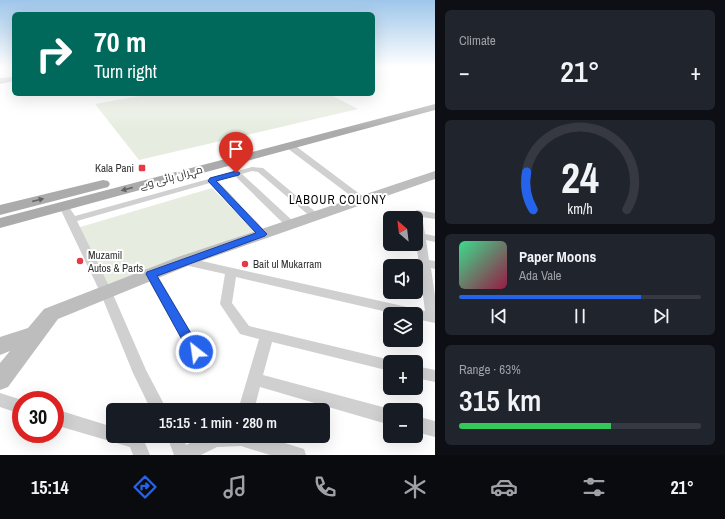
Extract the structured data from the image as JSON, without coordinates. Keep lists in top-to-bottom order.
{
  "streets": {
    "main road": ["مہران ہائی وے"]
  },
  "districts": ["LABOUR COLONY"],
  "places": {
    "transit": ["Kala Pani"],
    "other": ["Muzamil Autos & Parts", "Bait ul Mukarram"]
  },
  "north": "top left",
  "page": {
    "tile": [
      "Climate",
      ["Range · 63%", "315 km"]
    ],
    "turn": ["70 m", "Turn right"],
    "heat": ["−", "21°", "+"],
    "map_buttons": ["+", "−"],
    "song": ["Paper Moons", "Ada Vale"],
    "limit": "30",
    "trip": "15:15 · 1 min · 280 m",
    "tabs": ["15:14", "21°"],
    "gauge": ["24", "km/h"]
  }
}
